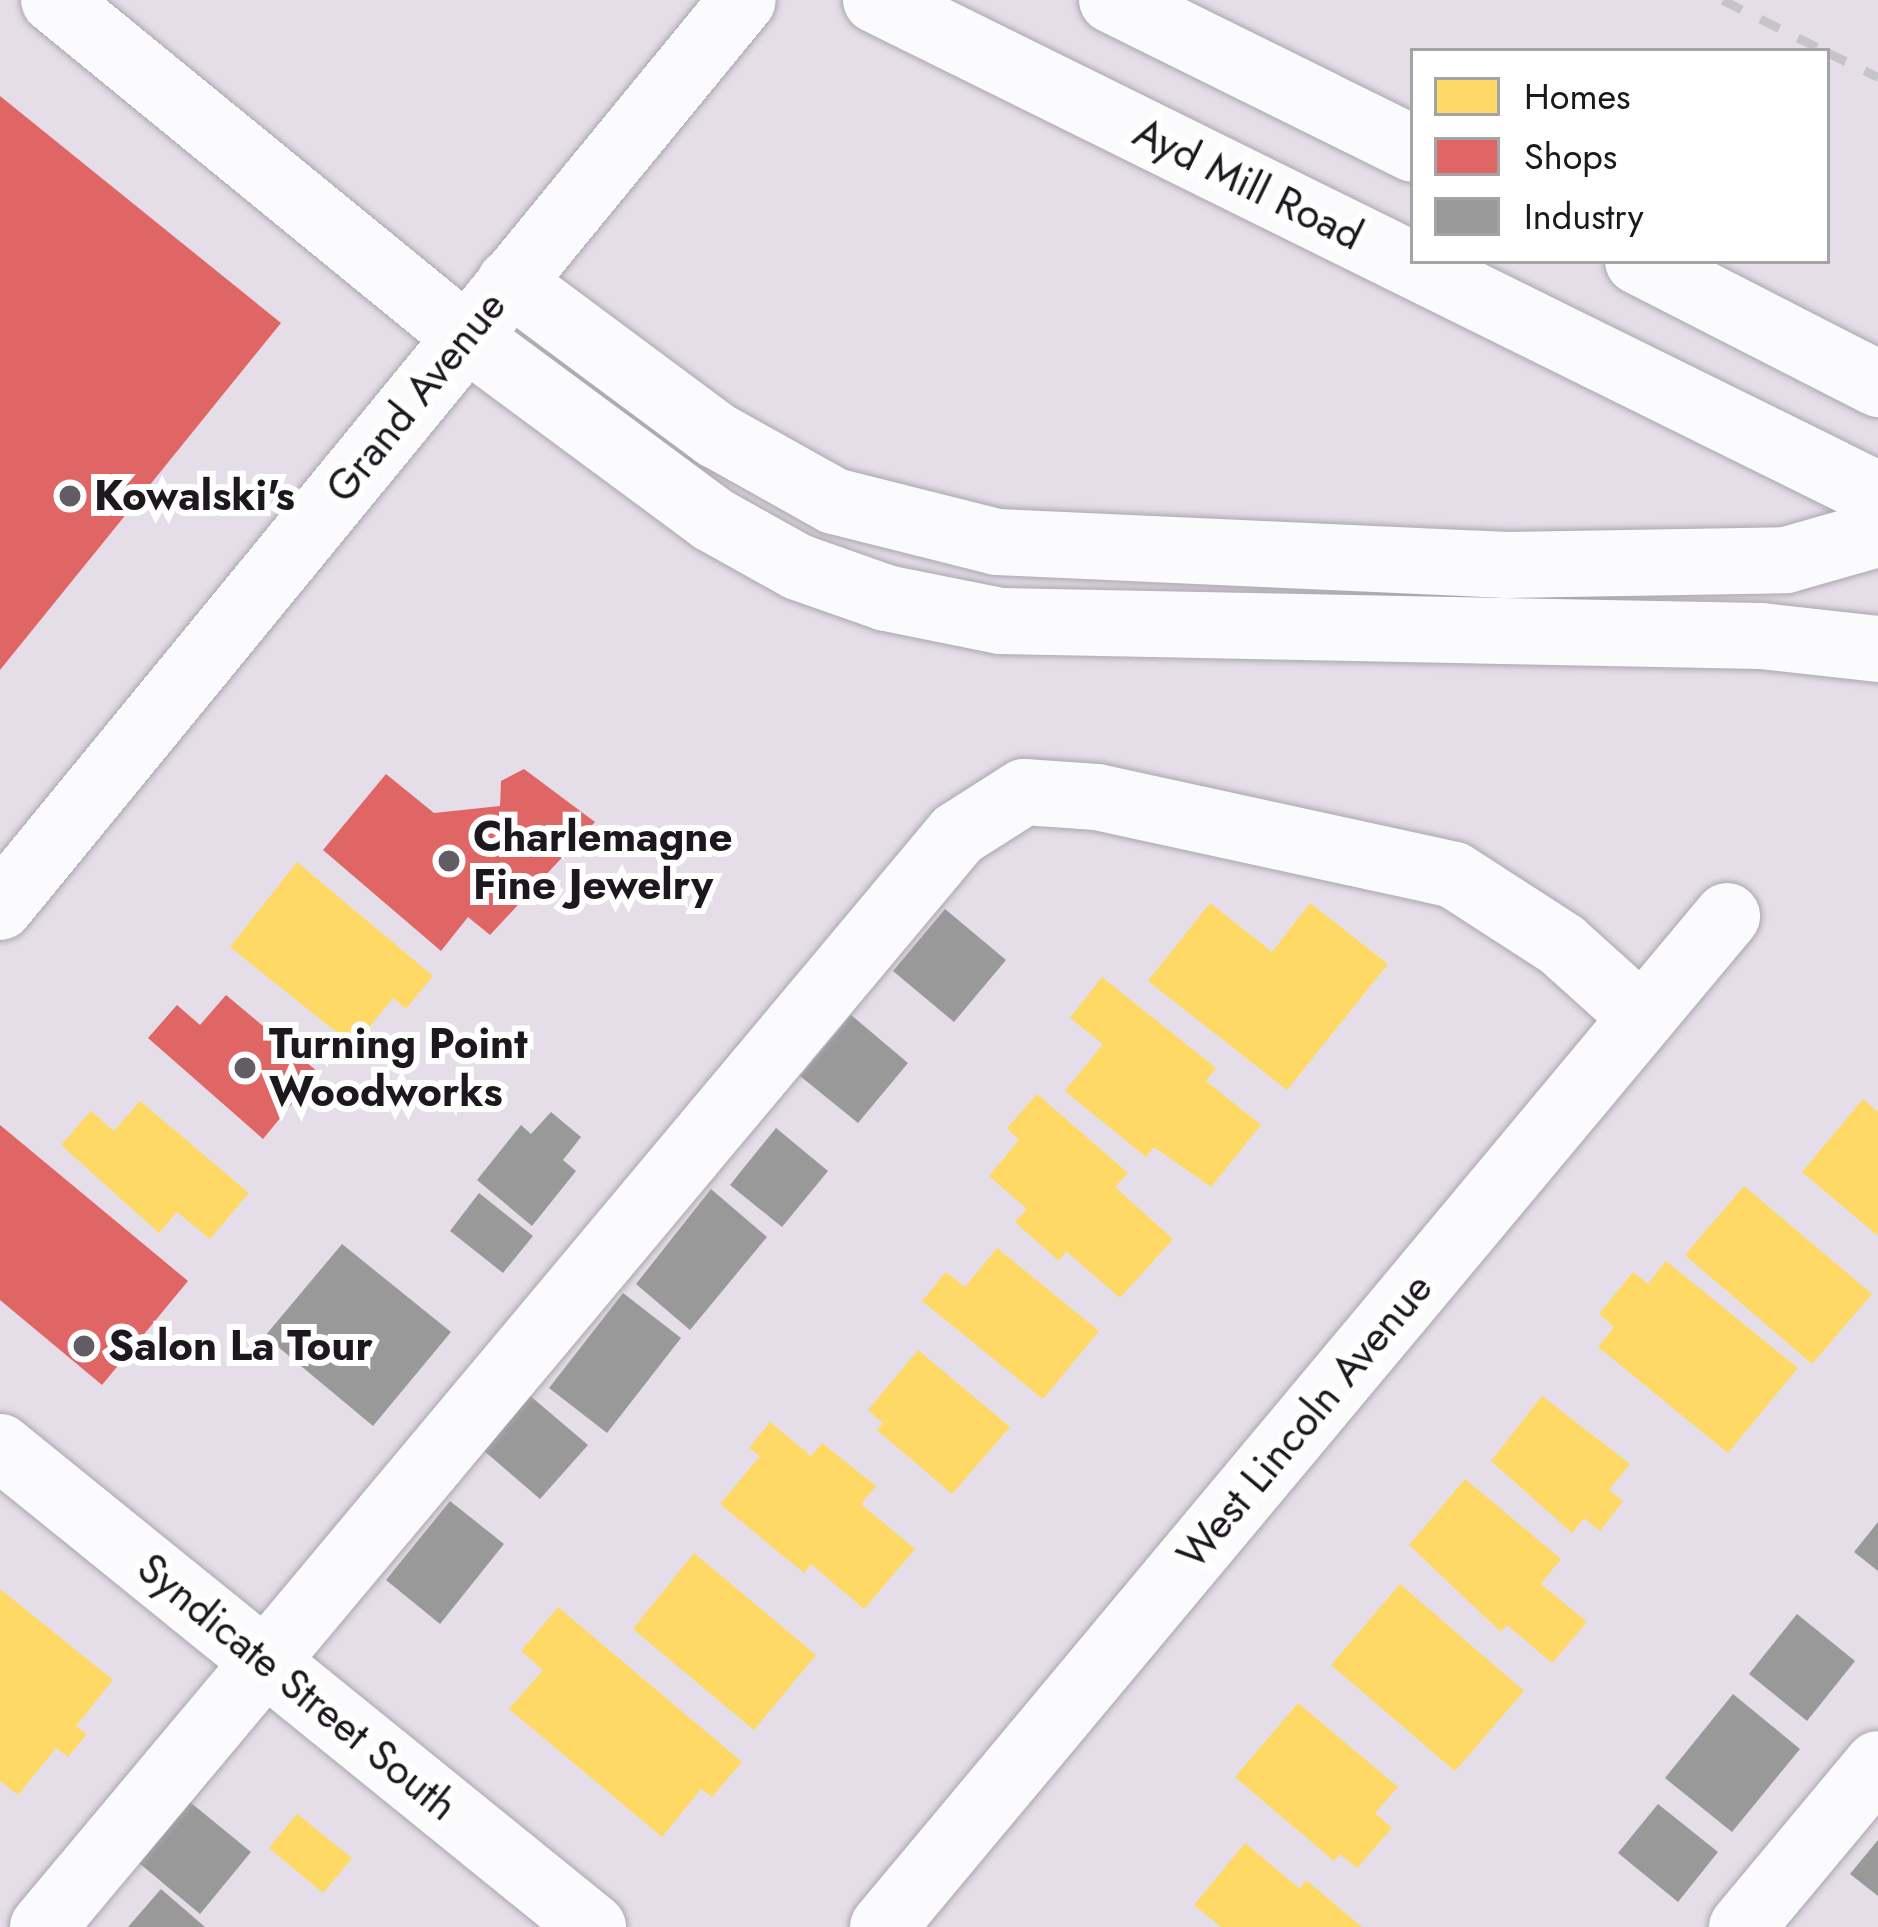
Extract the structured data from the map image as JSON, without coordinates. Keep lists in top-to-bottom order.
{
  "streets": {
    "main road": [
      "Ayd Mill Road",
      "Grand Avenue",
      "West Lincoln Avenue",
      "Syndicate Street South"
    ]
  },
  "places": [
    "Kowalski's",
    "Charlemagne Fine Jewelry",
    "Turning Point Woodworks",
    "Salon La Tour"
  ],
  "legend": ["Homes", "Shops", "Industry"]
}
